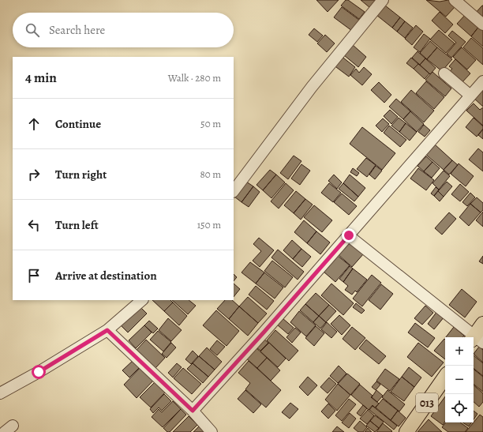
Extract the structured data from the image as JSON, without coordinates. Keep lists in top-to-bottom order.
{
  "streets": {
    "main road": ["013"]
  },
  "page": {
    "search": "Search here",
    "heading": ["4 min", "Walk · 280 m"],
    "list": [
      ["Continue", "50 m"],
      ["Turn right", "80 m"],
      ["Turn left", "150 m"],
      "Arrive at destination"
    ],
    "map_buttons": ["+", "−"]
  }
}
